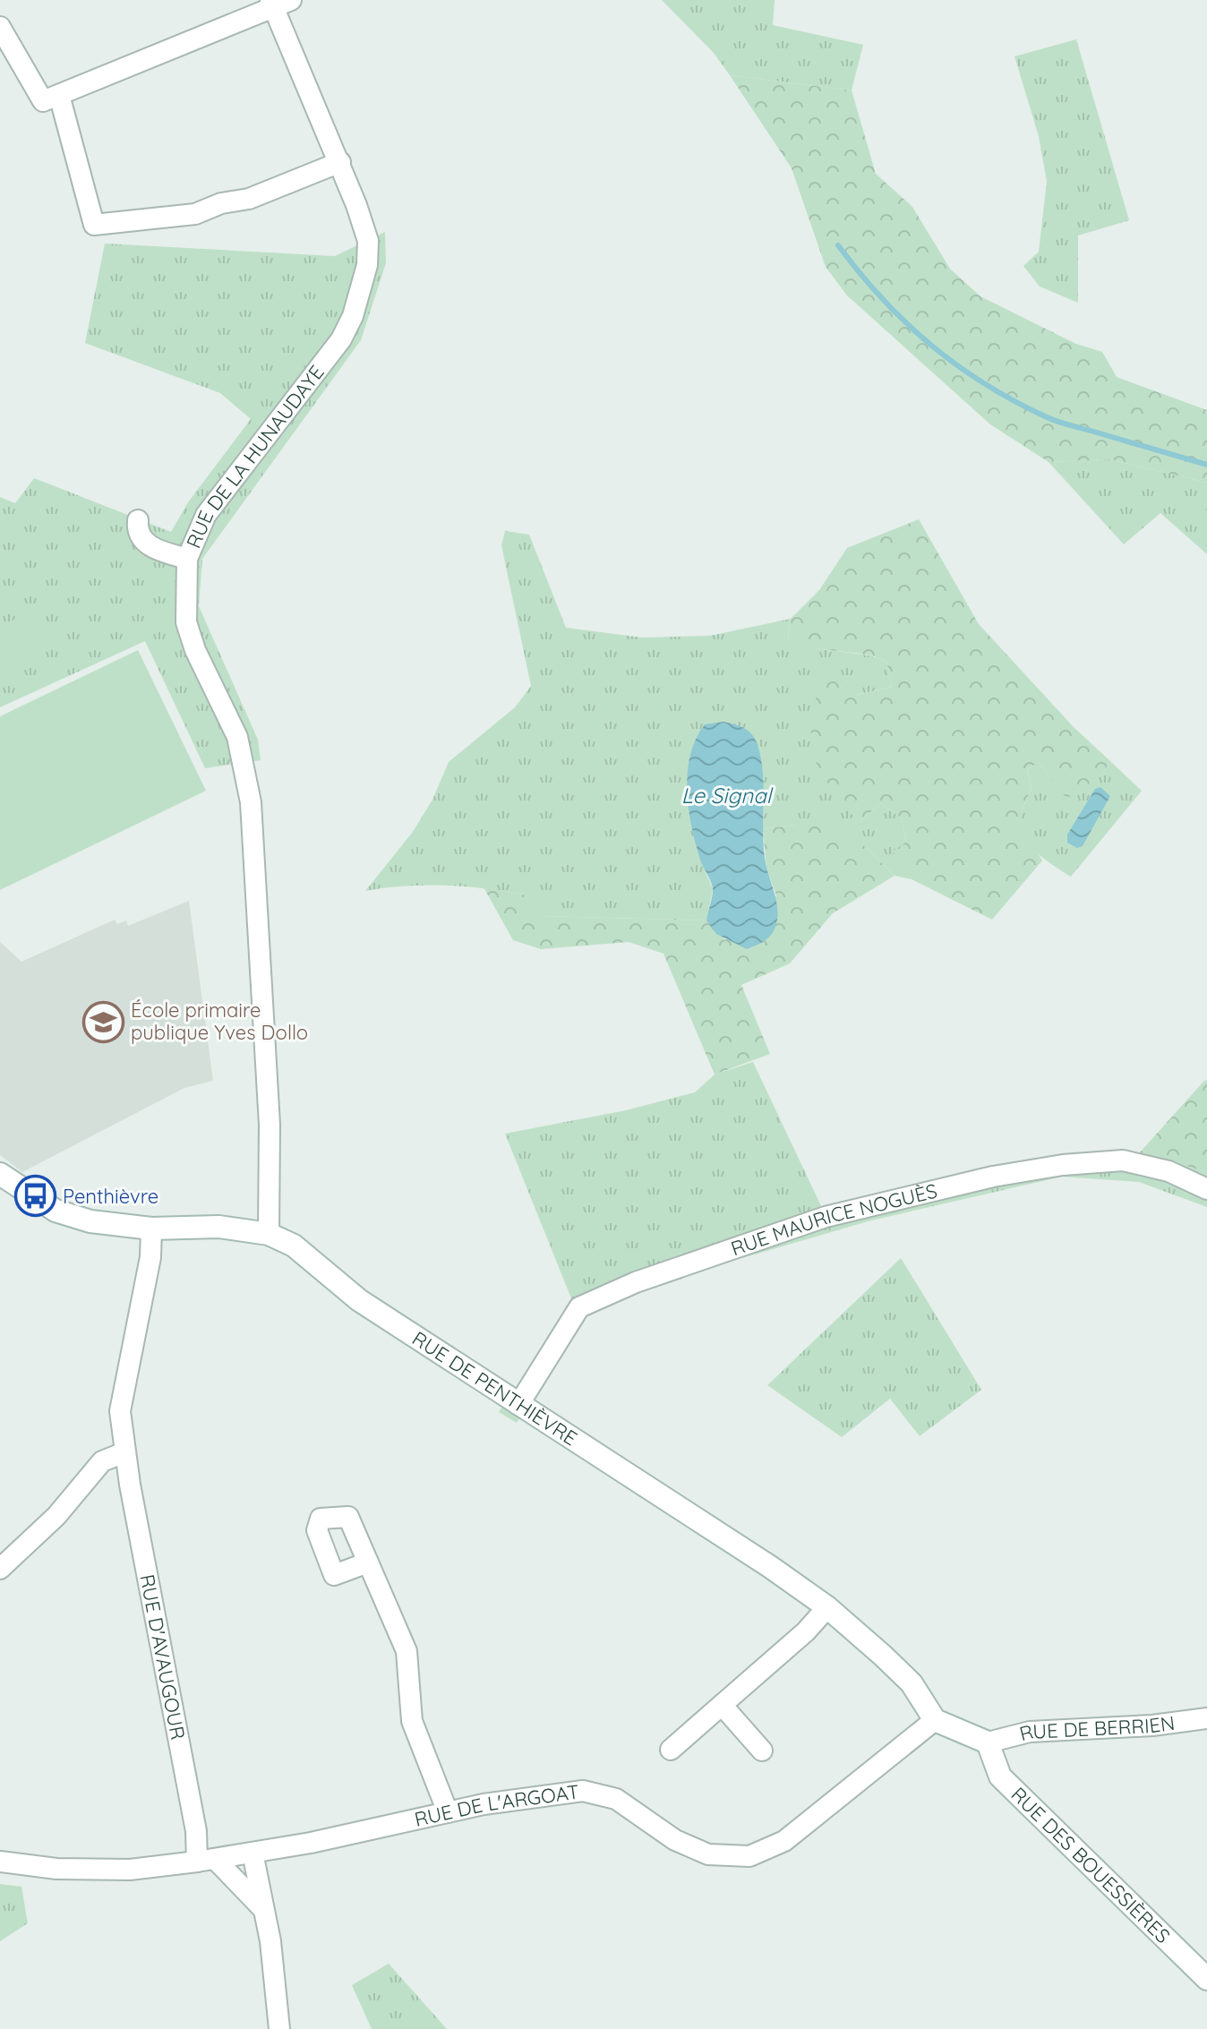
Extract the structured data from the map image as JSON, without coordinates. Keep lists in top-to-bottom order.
{
  "streets": {
    "street": [
      "RUE DE LA HUNAUDAYE",
      "RUE MAURICE NOGUÈS",
      "RUE DE PENTHIÈVRE",
      "RUE D'AVAUGOUR",
      "RUE DE BERRIEN",
      "RUE DE L'ARGOAT",
      "RUE DES BOUESSIÈRES"
    ]
  },
  "crossings": [
    ["RUE DE LA HUNAUDAYE", "RUE DE PENTHIÈVRE"],
    ["RUE MAURICE NOGUÈS", "RUE DE PENTHIÈVRE"],
    ["RUE DE PENTHIÈVRE", "RUE D'AVAUGOUR"],
    ["RUE DE PENTHIÈVRE", "RUE DE L'ARGOAT"],
    ["RUE D'AVAUGOUR", "RUE DE L'ARGOAT"],
    ["RUE DE BERRIEN", "RUE DES BOUESSIÈRES"]
  ],
  "water": ["Le Signal"],
  "places": {
    "school or university": ["École primaire publique Yves Dollo"],
    "bus stop": ["Penthièvre"]
  }
}
